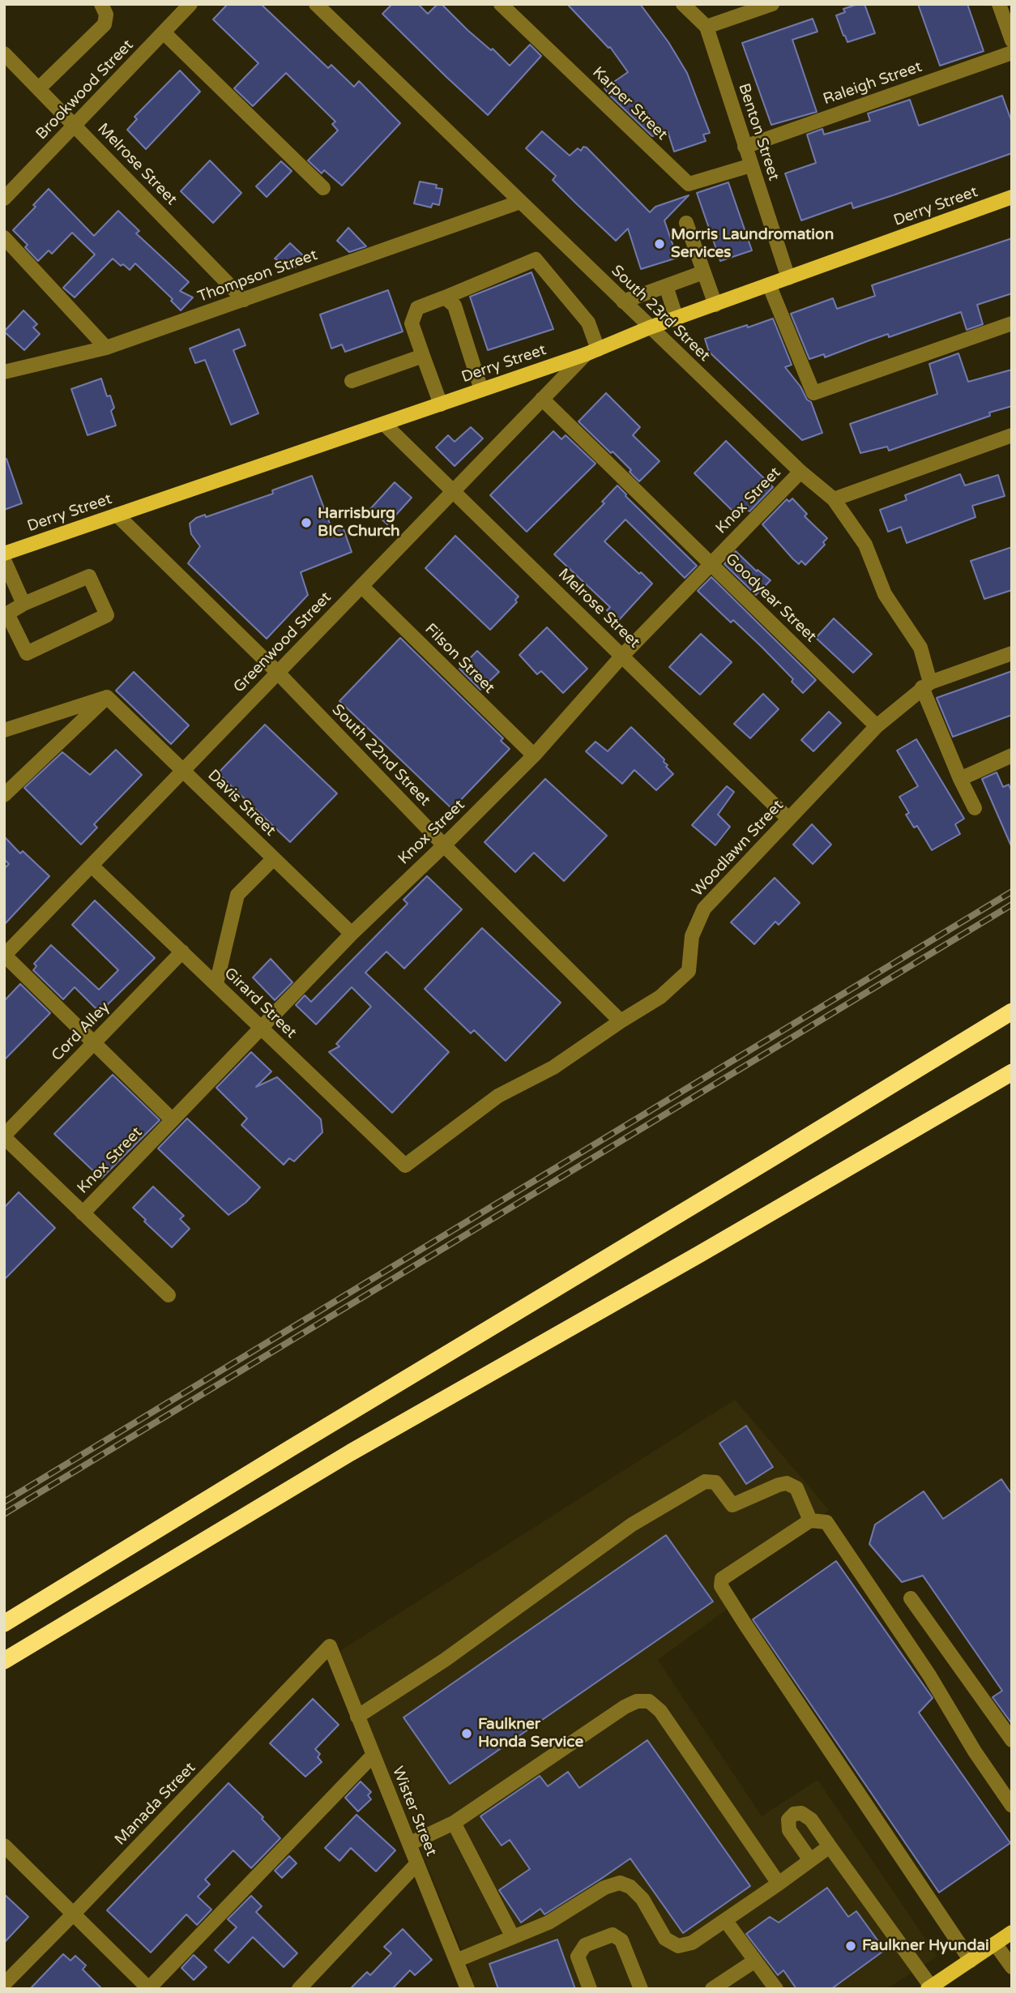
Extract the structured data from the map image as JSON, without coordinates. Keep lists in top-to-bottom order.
{
  "streets": {
    "main road": ["Derry Street"],
    "street": [
      "Raleigh Street",
      "Brookwood Street",
      "Karper Street",
      "Benton Street",
      "Melrose Street",
      "Thompson Street",
      "South 23rd Street",
      "Knox Street",
      "Goodyear Street",
      "Greenwood Street",
      "Filson Street",
      "South 22nd Street",
      "Davis Street",
      "Woodlawn Street",
      "Girard Street",
      "Cord Alley",
      "Manada Street",
      "Wister Street"
    ]
  },
  "crossings": [
    ["Raleigh Street", "Benton Street"],
    ["Brookwood Street", "Melrose Street"],
    ["Karper Street", "Benton Street"],
    ["Benton Street", "Derry Street"],
    ["Melrose Street", "Derry Street"],
    ["Melrose Street", "Thompson Street"],
    ["Melrose Street", "Knox Street"],
    ["Melrose Street", "Greenwood Street"],
    ["Melrose Street", "Woodlawn Street"],
    ["Derry Street", "South 23rd Street"],
    ["Derry Street", "Greenwood Street"],
    ["Derry Street", "South 22nd Street"],
    ["Thompson Street", "South 23rd Street"],
    ["South 23rd Street", "Knox Street"],
    ["South 23rd Street", "Woodlawn Street"],
    ["Knox Street", "Goodyear Street"],
    ["Knox Street", "Filson Street"],
    ["Knox Street", "South 22nd Street"],
    ["Knox Street", "Davis Street"],
    ["Knox Street", "Girard Street"],
    ["Goodyear Street", "Greenwood Street"],
    ["Goodyear Street", "Woodlawn Street"],
    ["Greenwood Street", "Filson Street"],
    ["Greenwood Street", "South 22nd Street"],
    ["Greenwood Street", "Davis Street"],
    ["Greenwood Street", "Girard Street"],
    ["South 22nd Street", "Woodlawn Street"],
    ["Woodlawn Street", "Girard Street"],
    ["Girard Street", "Cord Alley"],
    ["Manada Street", "Wister Street"]
  ],
  "places": [
    "Morris Laundromation Services",
    "Harrisburg BIC Church",
    "Faulkner Honda Service",
    "Faulkner Hyundai"
  ]
}
